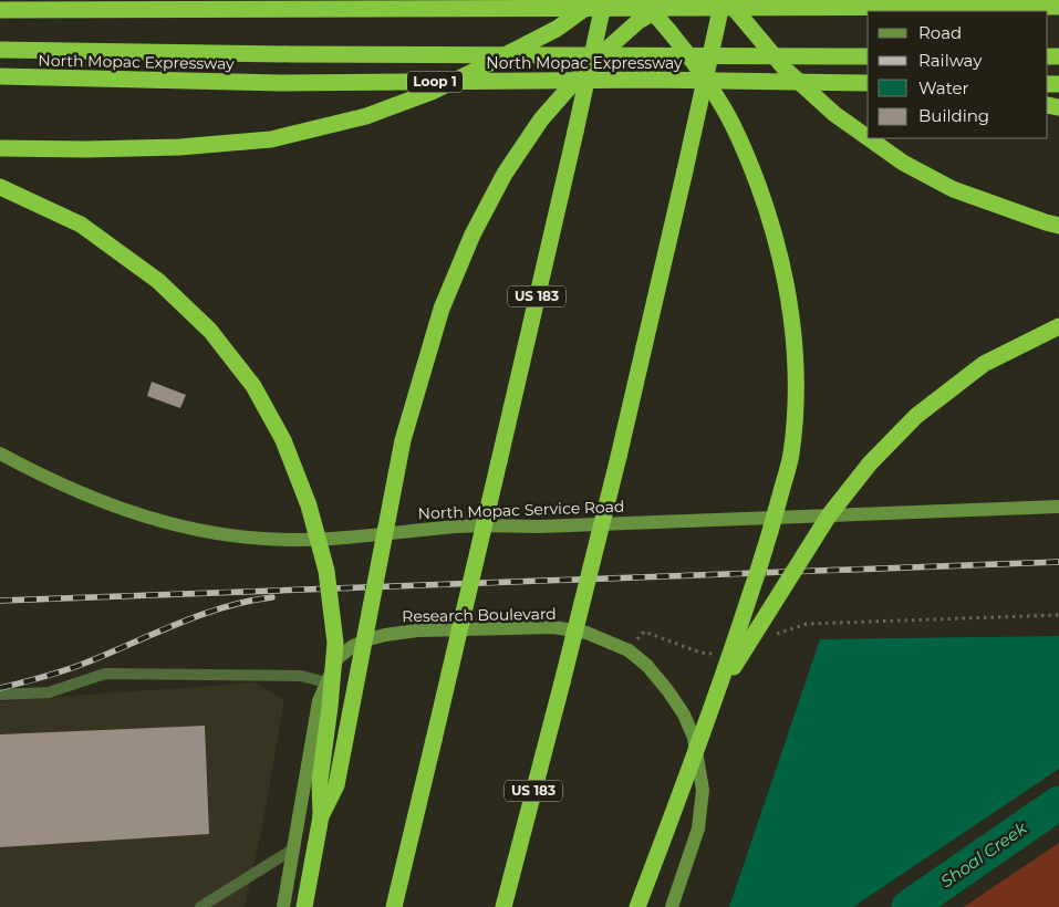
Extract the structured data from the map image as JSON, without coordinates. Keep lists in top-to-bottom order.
{
  "streets": {
    "highway": ["North Mopac Expressway", "Loop 1", "US 183"],
    "main road": ["North Mopac Service Road", "Research Boulevard"]
  },
  "water": ["Shoal Creek"],
  "legend": [
    "Road",
    "Railway",
    "Water",
    "Building"
  ]
}
